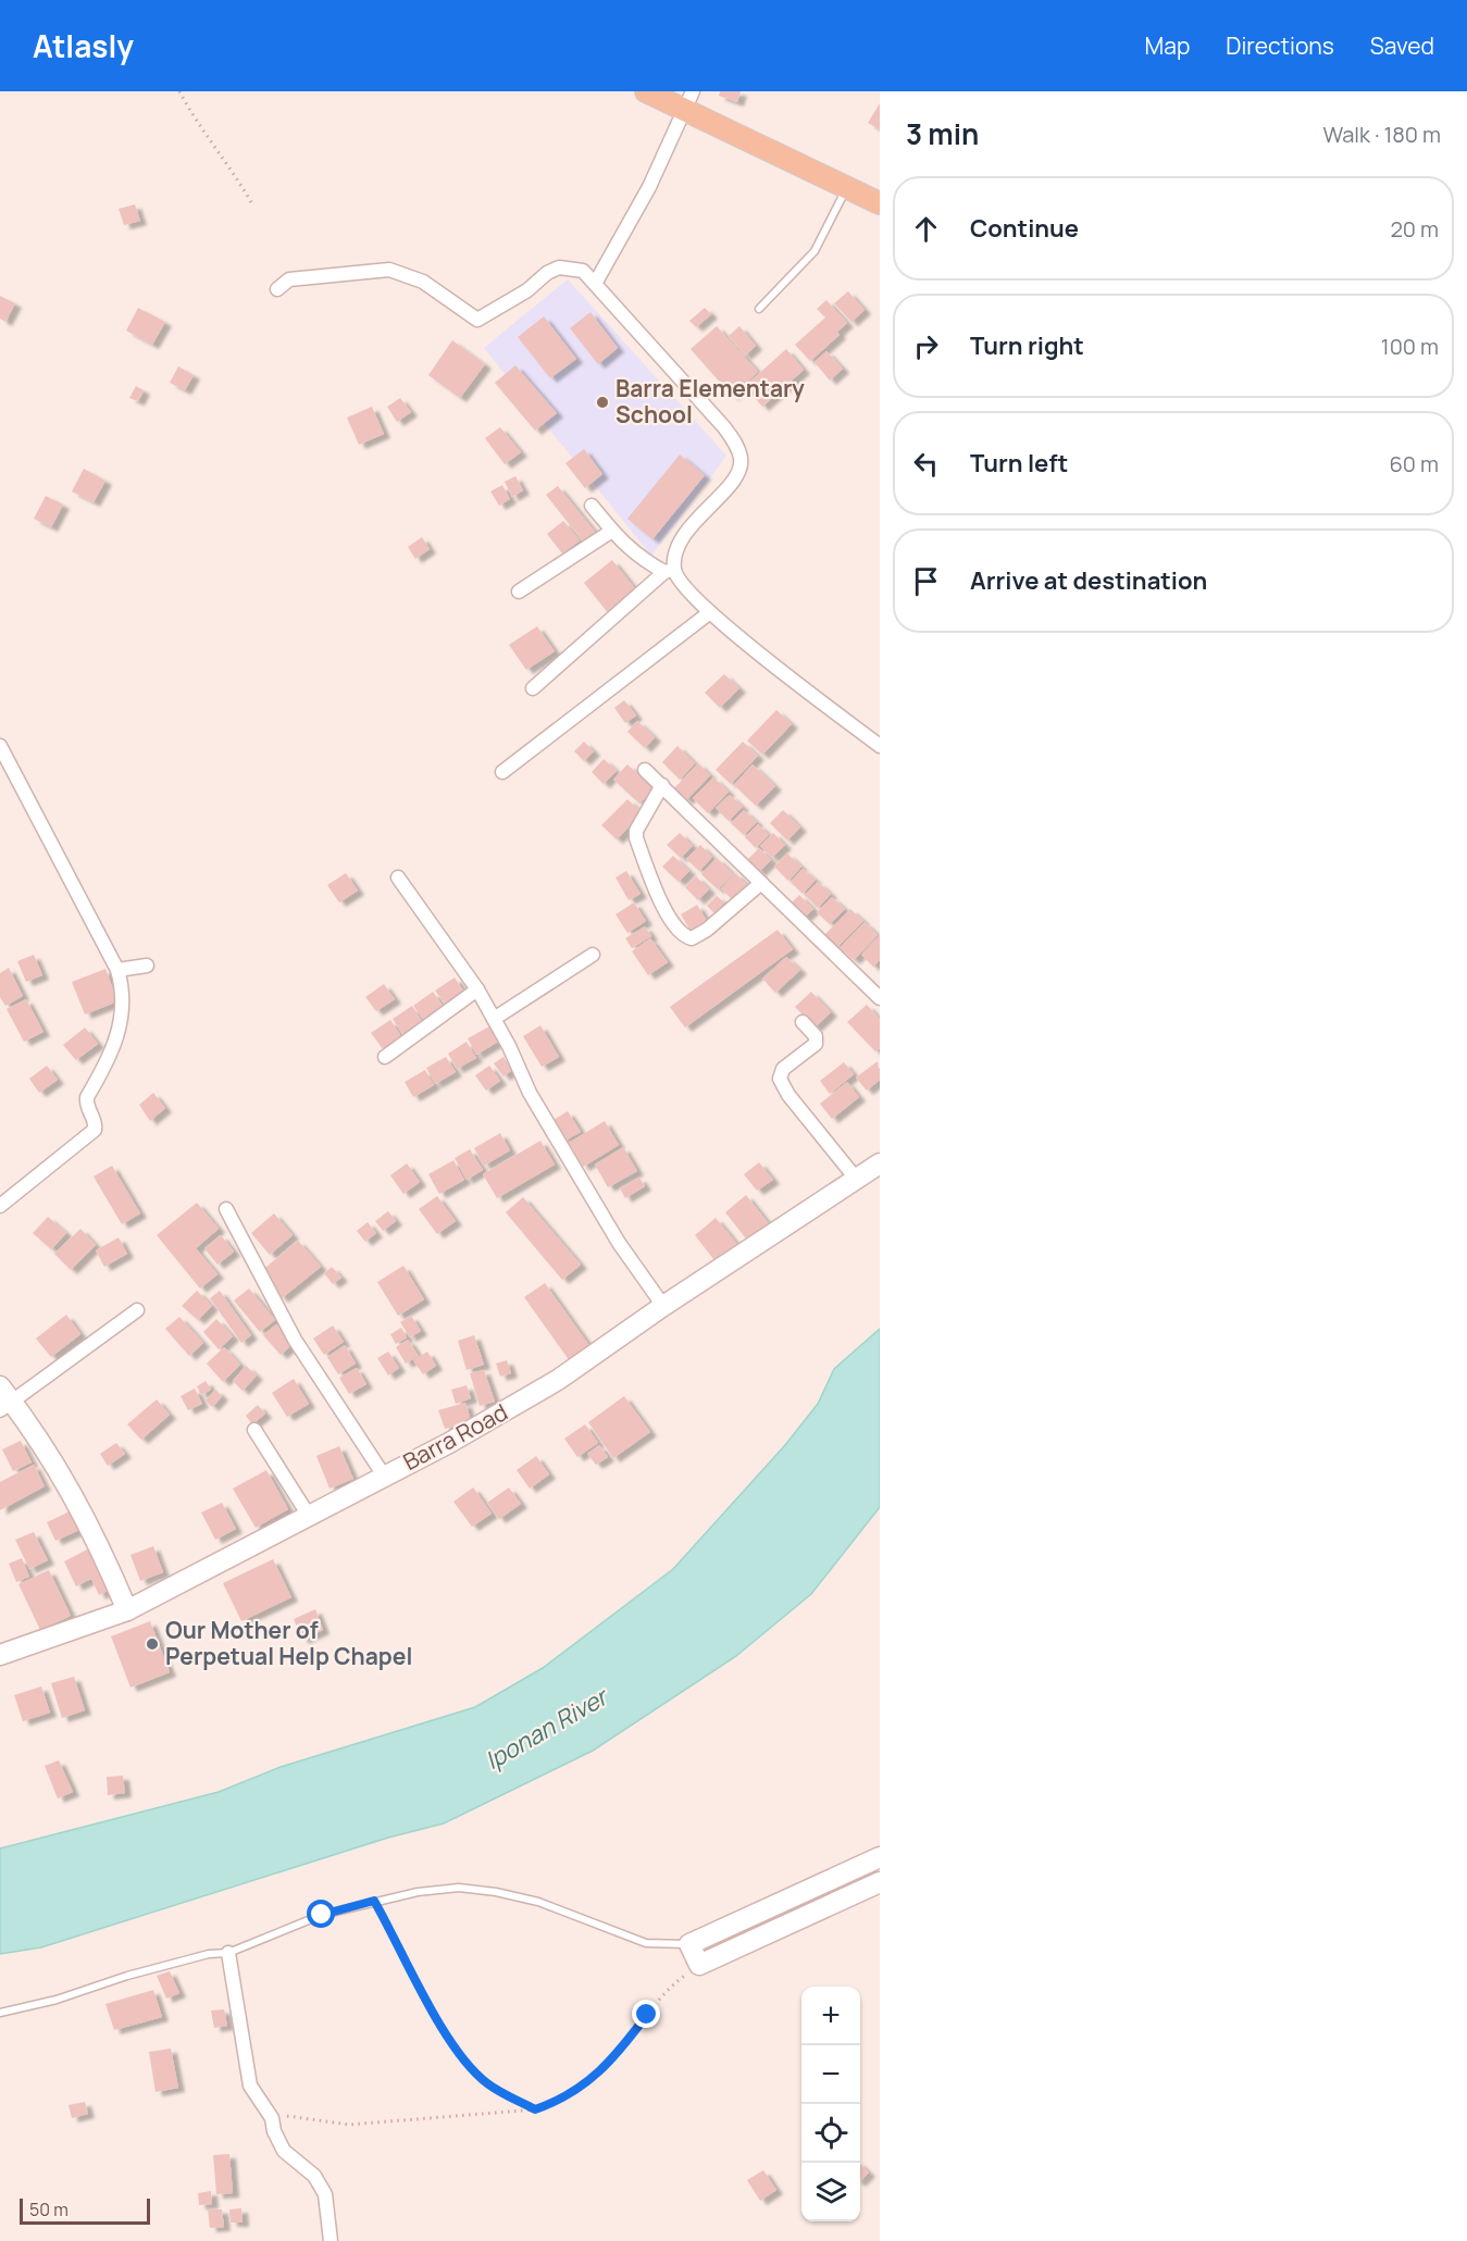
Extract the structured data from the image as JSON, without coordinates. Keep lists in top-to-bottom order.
{
  "streets": {
    "street": ["Barra Road"]
  },
  "water": ["Iponan River"],
  "places": ["Barra Elementary School", "Our Mother of Perpetual Help Chapel"],
  "scale_bar": "50 m",
  "page": {
    "header": "Atlasly",
    "nav": ["Map", "Directions", "Saved"],
    "heading": ["3 min", "Walk · 180 m"],
    "list": [
      ["Continue", "20 m"],
      ["Turn right", "100 m"],
      ["Turn left", "60 m"],
      "Arrive at destination"
    ],
    "map_buttons": ["+", "−"],
    "scale": "50 m"
  }
}
